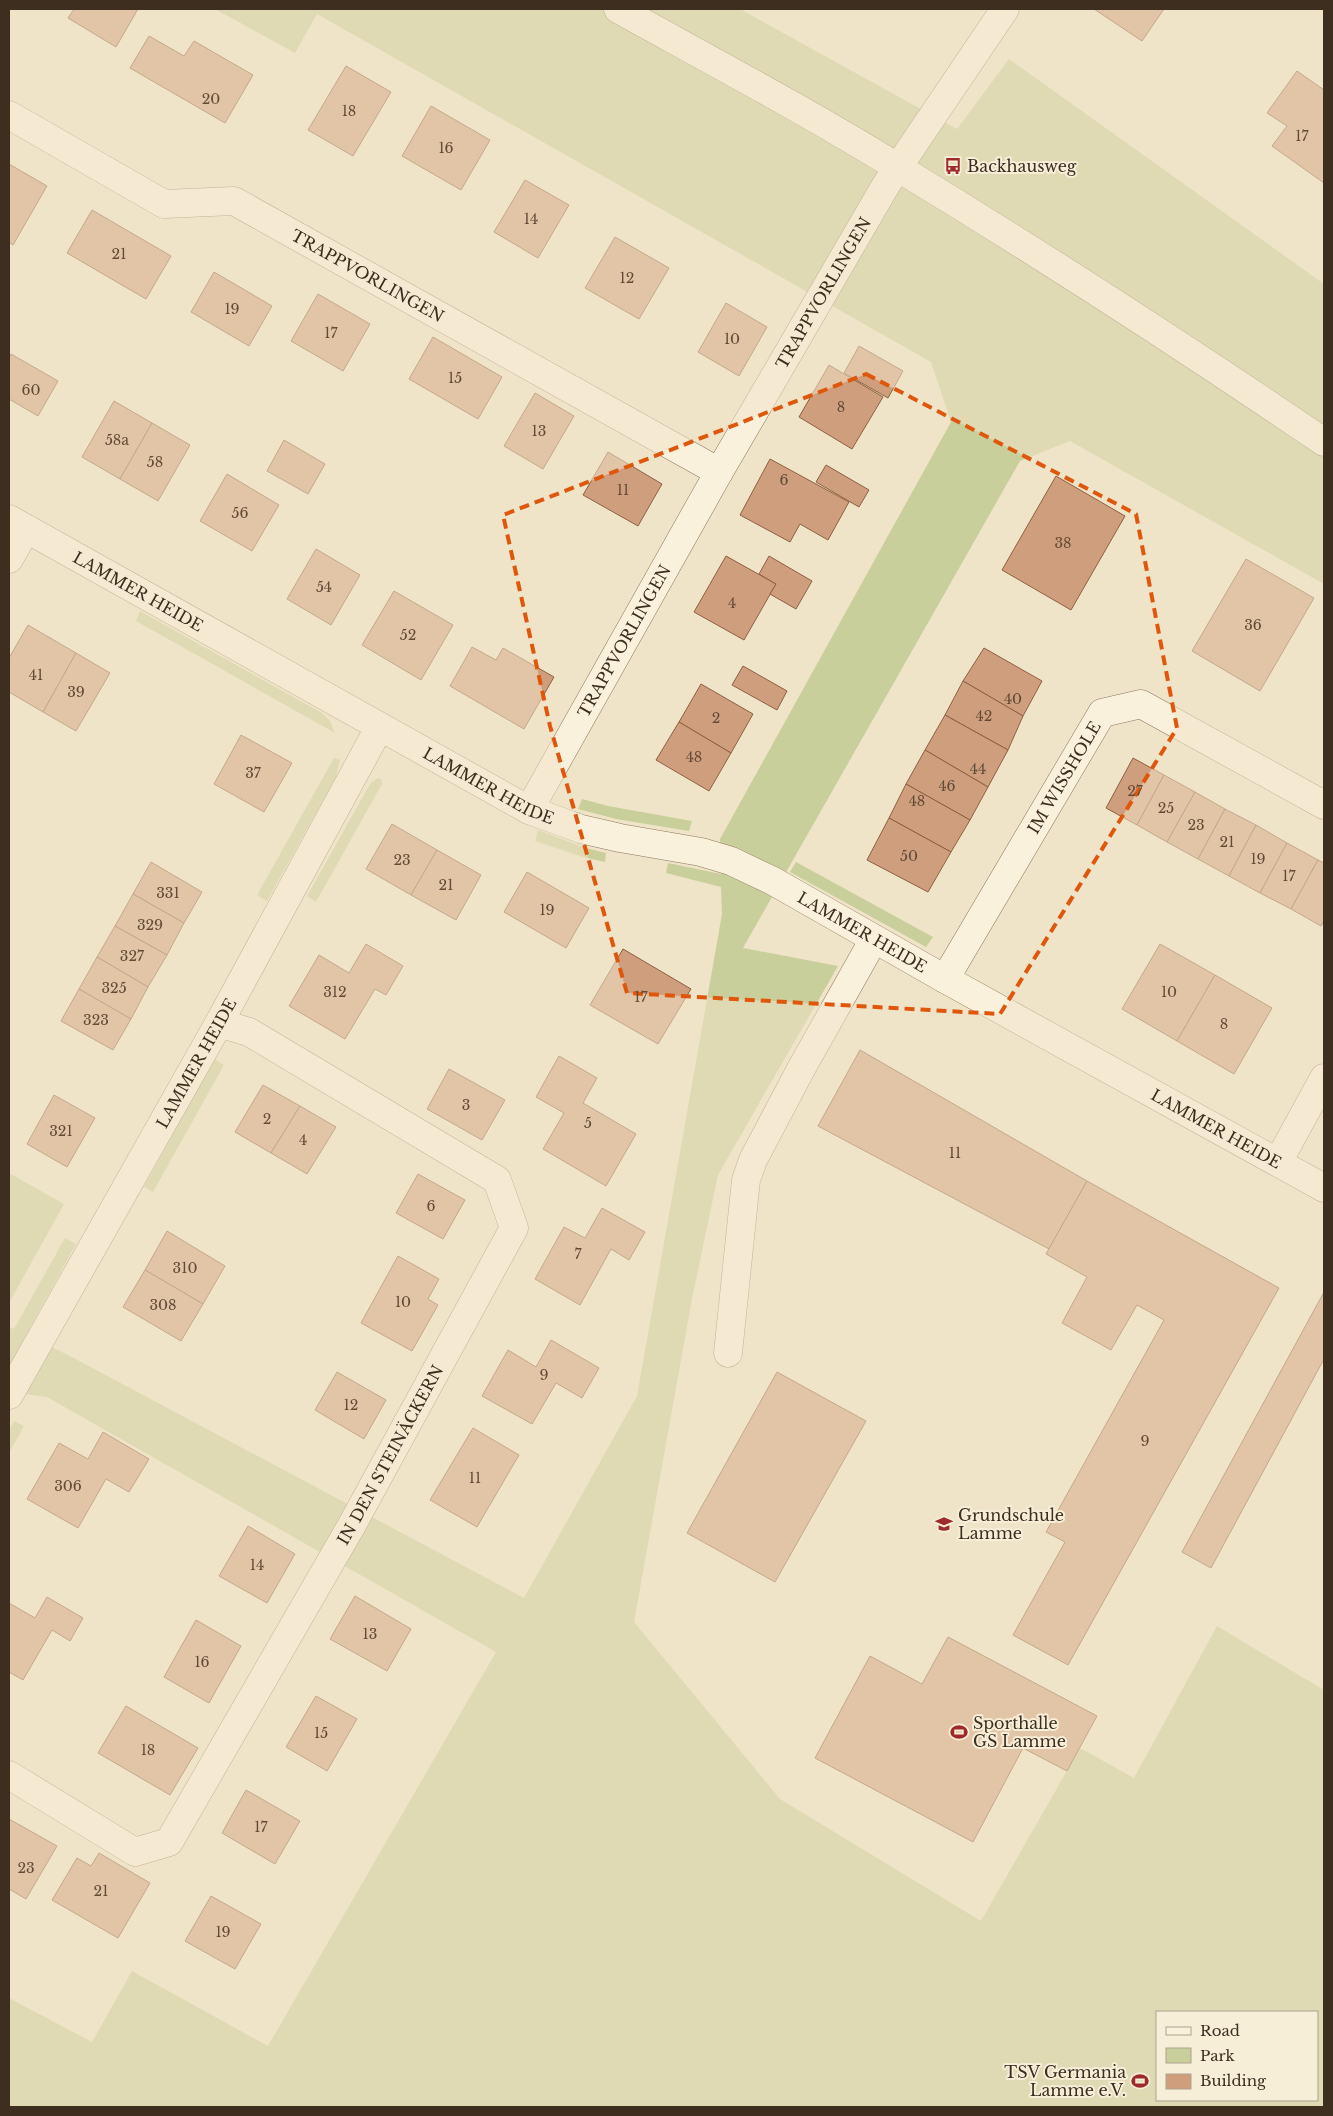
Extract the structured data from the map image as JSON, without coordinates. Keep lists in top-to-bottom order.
{
  "streets": {
    "street": [
      "TRAPPVORLINGEN",
      "LAMMER HEIDE",
      "IM WISSHOLE",
      "IN DEN STEINÄCKERN"
    ]
  },
  "crossings": [
    ["TRAPPVORLINGEN", "LAMMER HEIDE"],
    ["LAMMER HEIDE", "IM WISSHOLE"],
    ["LAMMER HEIDE", "IN DEN STEINÄCKERN"]
  ],
  "places": {
    "bus stop": ["Backhausweg"],
    "school or university": ["Grundschule Lamme"],
    "sports": ["Sporthalle GS Lamme", "TSV Germania Lamme e.V."]
  },
  "house_numbers": [
    "20",
    "18",
    "17",
    "16",
    "14",
    "21",
    "12",
    "19",
    "17",
    "10",
    "15",
    "60",
    "8",
    "13",
    "58a",
    "58",
    "6",
    "11",
    "56",
    "38",
    "54",
    "4",
    "36",
    "52",
    "41",
    "39",
    "40",
    "42",
    "2",
    "48",
    "44",
    "37",
    "46",
    "27",
    "48",
    "25",
    "23",
    "21",
    "50",
    "19",
    "23",
    "17",
    "21",
    "331",
    "19",
    "329",
    "327",
    "325",
    "312",
    "10",
    "17",
    "323",
    "8",
    "3",
    "2",
    "5",
    "321",
    "4",
    "11",
    "6",
    "7",
    "310",
    "10",
    "308",
    "9",
    "12",
    "9",
    "11",
    "306",
    "14",
    "13",
    "16",
    "15",
    "18",
    "17",
    "23",
    "21",
    "19"
  ],
  "legend": ["Road", "Park", "Building"]
}
